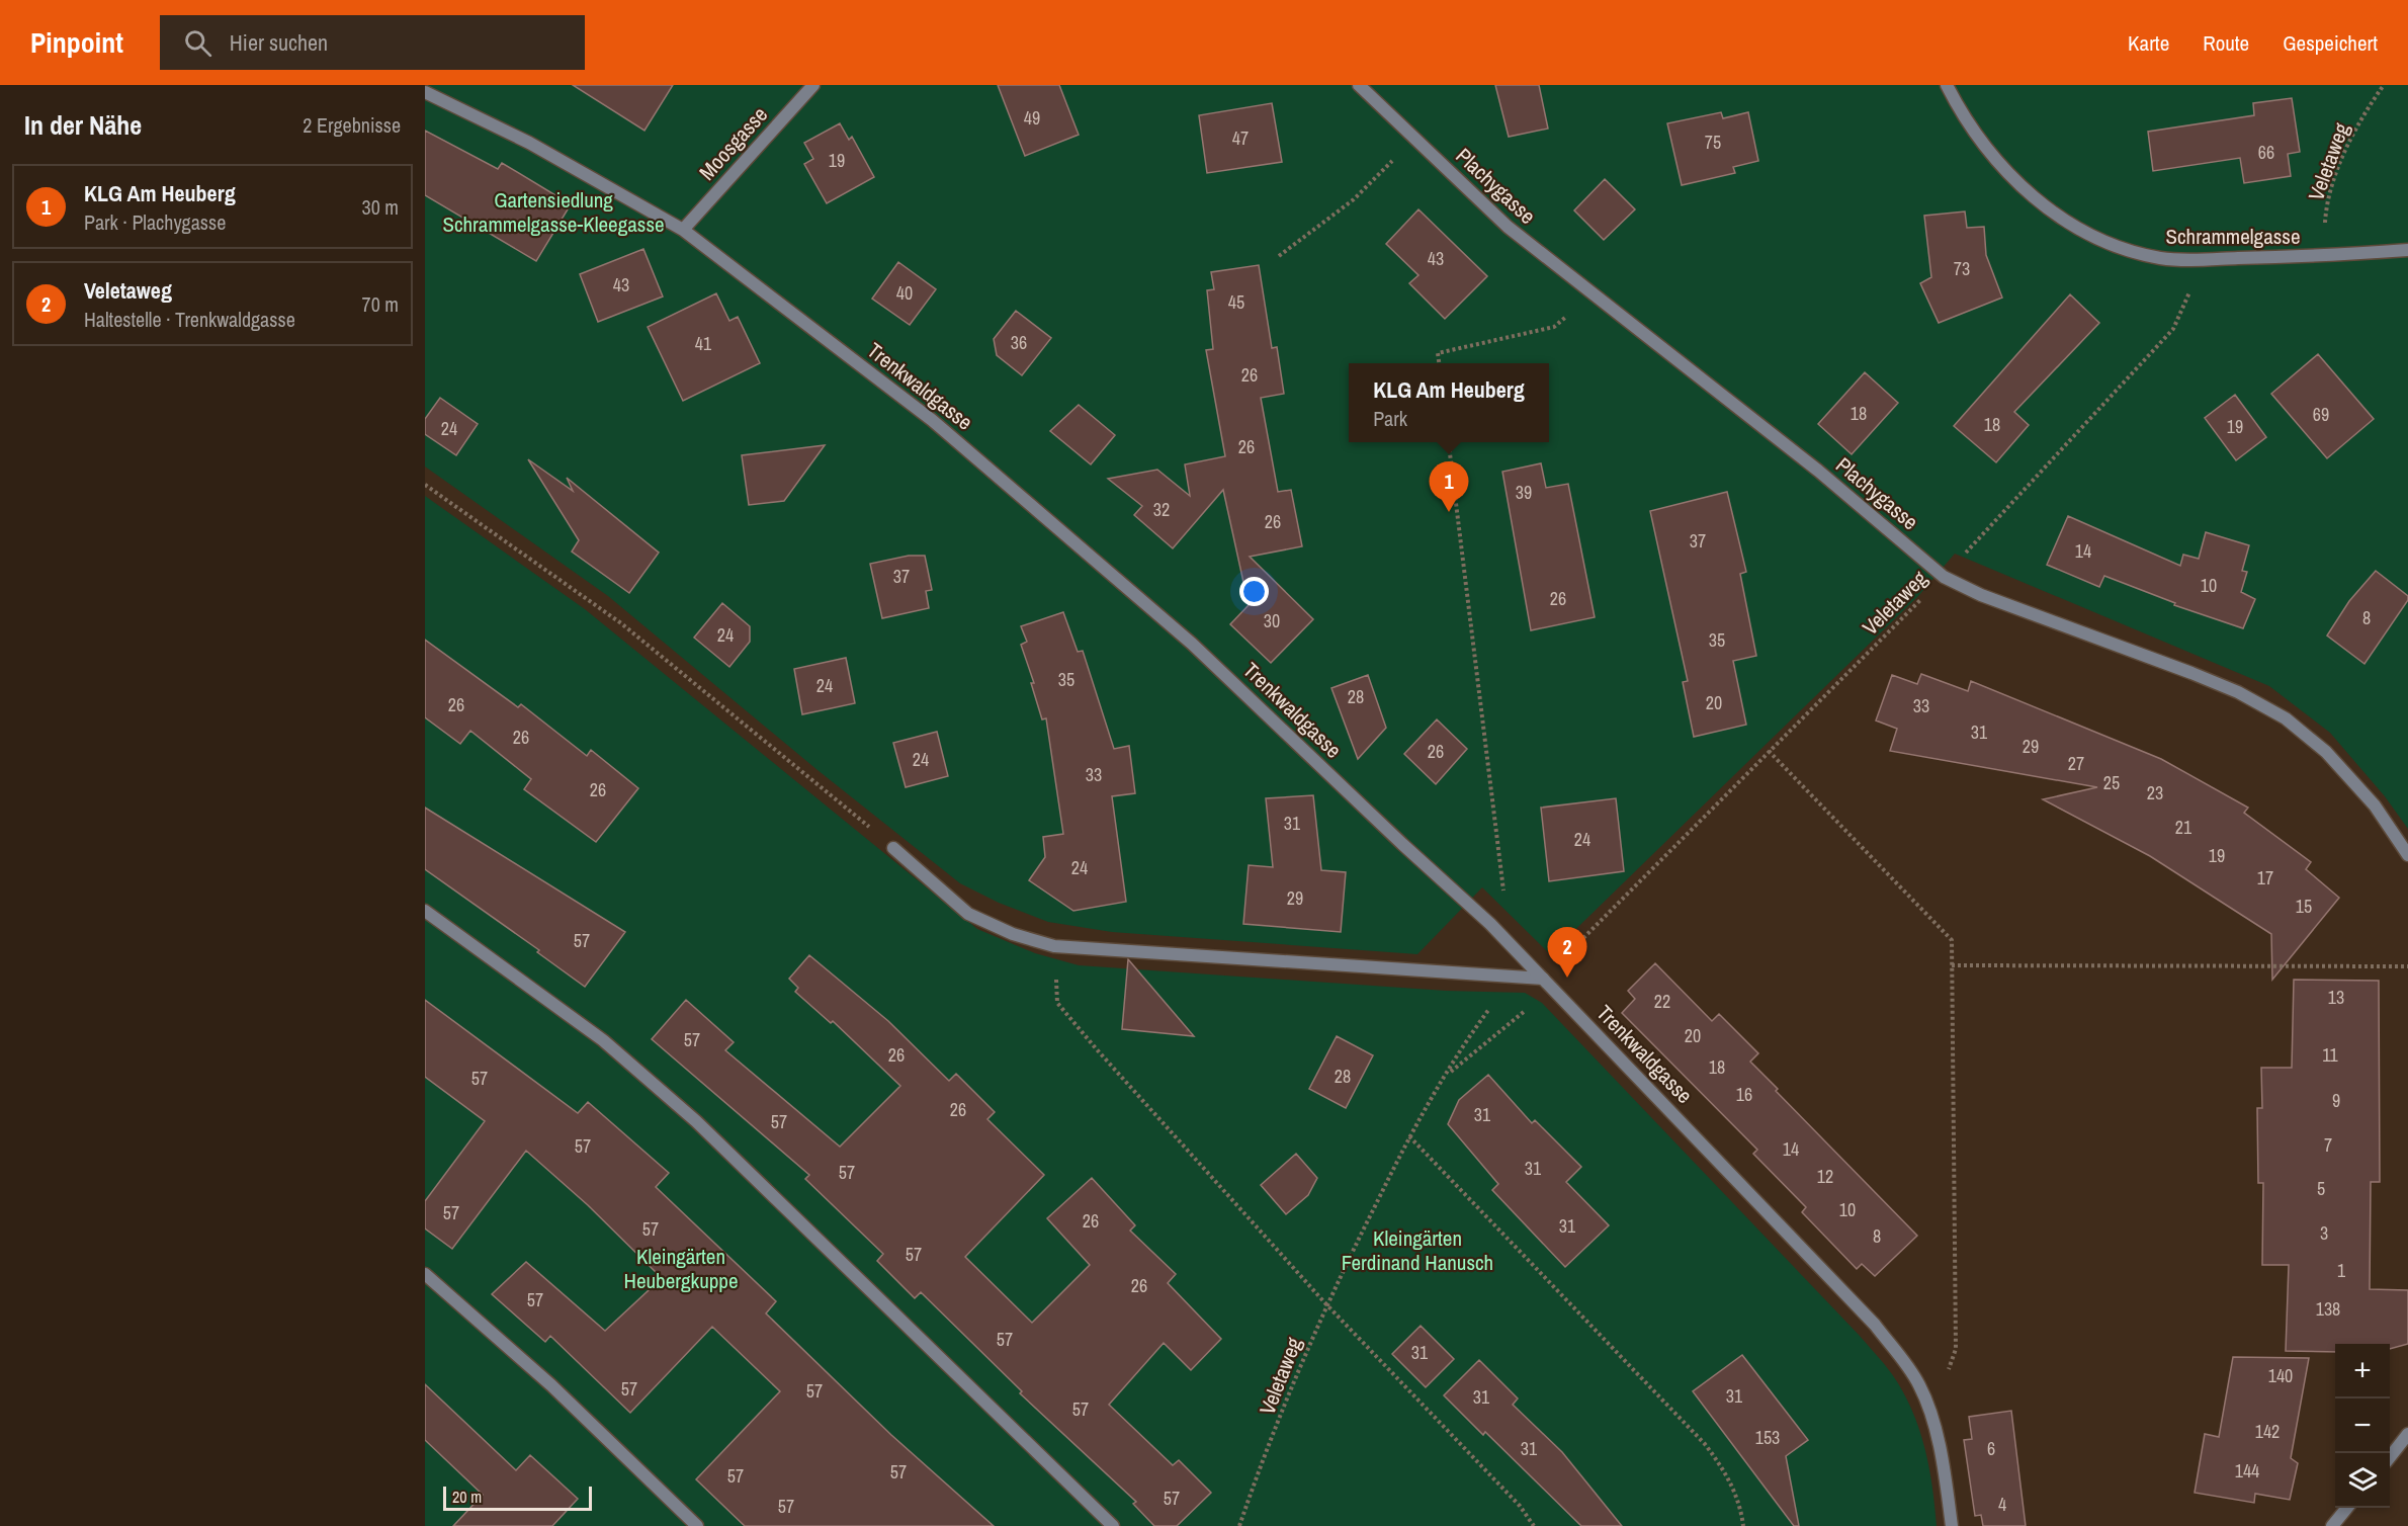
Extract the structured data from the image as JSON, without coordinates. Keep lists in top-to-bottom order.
{
  "streets": {
    "street": [
      "Moosgasse",
      "Plachygasse",
      "Schrammelgasse",
      "Trenkwaldgasse"
    ],
    "path": ["Veletaweg"]
  },
  "crossings": [
    ["Moosgasse", "Trenkwaldgasse"],
    ["Veletaweg", "Plachygasse"],
    ["Veletaweg", "Schrammelgasse"],
    ["Veletaweg", "Trenkwaldgasse"]
  ],
  "parks": ["Gartensiedlung Schrammelgasse-Kleegasse", "Kleingärten Ferdinand Hanusch", "Kleingärten Heubergkuppe"],
  "house_numbers": [
    "49",
    "47",
    "75",
    "66",
    "19",
    "43",
    "73",
    "43",
    "40",
    "45",
    "36",
    "41",
    "26",
    "18",
    "69",
    "18",
    "19",
    "24",
    "26",
    "39",
    "32",
    "26",
    "37",
    "14",
    "37",
    "10",
    "26",
    "8",
    "30",
    "24",
    "35",
    "35",
    "24",
    "28",
    "20",
    "26",
    "33",
    "31",
    "26",
    "29",
    "26",
    "24",
    "27",
    "33",
    "25",
    "26",
    "23",
    "31",
    "21",
    "24",
    "19",
    "24",
    "17",
    "29",
    "15",
    "57",
    "13",
    "22",
    "20",
    "57",
    "26",
    "11",
    "18",
    "28",
    "57",
    "16",
    "9",
    "26",
    "31",
    "57",
    "7",
    "57",
    "14",
    "31",
    "57",
    "12",
    "5",
    "10",
    "57",
    "26",
    "31",
    "57",
    "3",
    "8",
    "57",
    "1",
    "26",
    "57",
    "138",
    "57",
    "31",
    "140",
    "57",
    "57",
    "31",
    "31",
    "57",
    "142",
    "153",
    "31",
    "6",
    "144",
    "57",
    "57",
    "57",
    "4",
    "57"
  ],
  "scale_bar": "20 m",
  "page": {
    "header": "Pinpoint",
    "search": "Hier suchen",
    "nav": ["Karte", "Route", "Gespeichert"],
    "heading": ["In der Nähe", "2 Ergebnisse"],
    "list": [
      {
        "mark": "1",
        "name": "KLG Am Heuberg",
        "note": "Park · Plachygasse",
        "value": "30 m"
      },
      {
        "mark": "2",
        "name": "Veletaweg",
        "note": "Haltestelle · Trenkwaldgasse",
        "value": "70 m"
      }
    ],
    "popup": ["KLG Am Heuberg", "Park"],
    "pins": ["1", "2"],
    "map_buttons": ["+", "−"],
    "scale": "20 m"
  }
}
